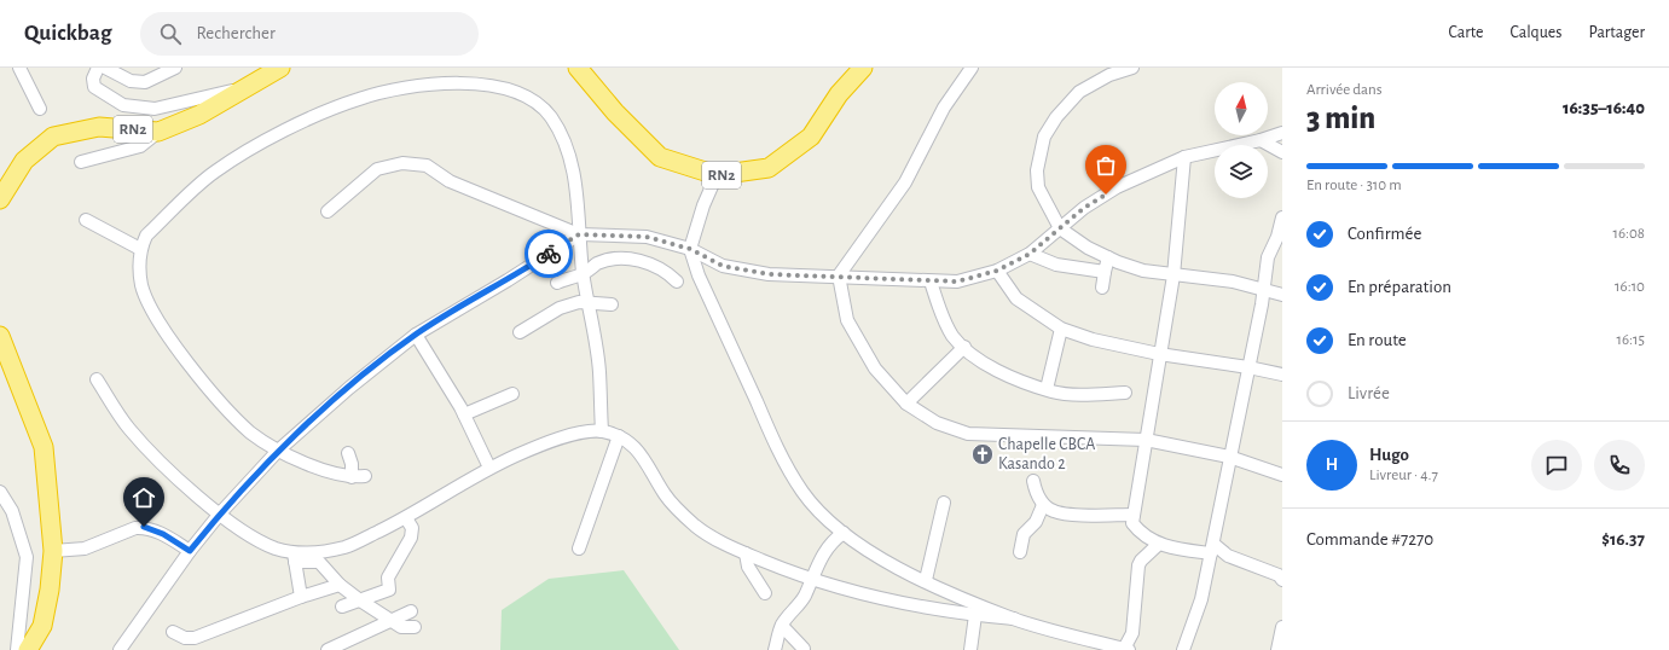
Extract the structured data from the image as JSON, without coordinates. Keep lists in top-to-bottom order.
{
  "streets": {
    "highway": ["RN2"]
  },
  "places": {
    "church": ["Chapelle CBCA Kasando 2"]
  },
  "north": "top",
  "page": {
    "header": "Quickbag",
    "search": "Rechercher",
    "nav": ["Carte", "Calques", "Partager"],
    "heading": ["3 min", "Arrivée dans", "16:35–16:40"],
    "panel": [
      "Hugo",
      "Livreur · 4.7",
      "Commande #7270",
      "$16.37"
    ],
    "bar": "En route · 310 m",
    "list": [
      ["Confirmée", "16:08"],
      ["En préparation", "16:10"],
      ["En route", "16:15"],
      "Livrée"
    ],
    "round": "H"
  }
}
